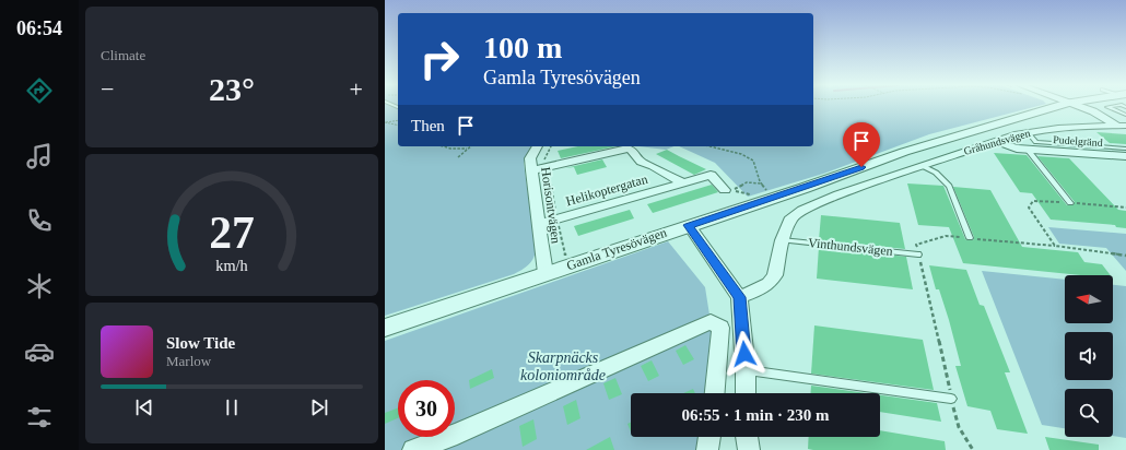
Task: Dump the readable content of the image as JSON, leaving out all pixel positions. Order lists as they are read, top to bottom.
{
  "streets": {
    "street": [
      "Pudelgränd",
      "Gråhundsvägen",
      "Helikoptergatan",
      "Horisontvägen",
      "Gamla Tyresövägen"
    ],
    "lane": ["Vinthundsvägen"]
  },
  "crossings": [
    ["Pudelgränd", "Gråhundsvägen"],
    ["Gråhundsvägen", "Vinthundsvägen"],
    ["Helikoptergatan", "Horisontvägen"],
    ["Horisontvägen", "Gamla Tyresövägen"]
  ],
  "parks": ["Skarpnäcks koloniområde"],
  "north": "left",
  "page": {
    "tabs": "06:54",
    "tile": "Climate",
    "turn": ["100 m", "Gamla Tyresövägen"],
    "heat": ["−", "23°", "+"],
    "then": "Then",
    "song": ["Slow Tide", "Marlow"],
    "limit": "30",
    "trip": "06:55 · 1 min · 230 m",
    "gauge": ["27", "km/h"]
  }
}
